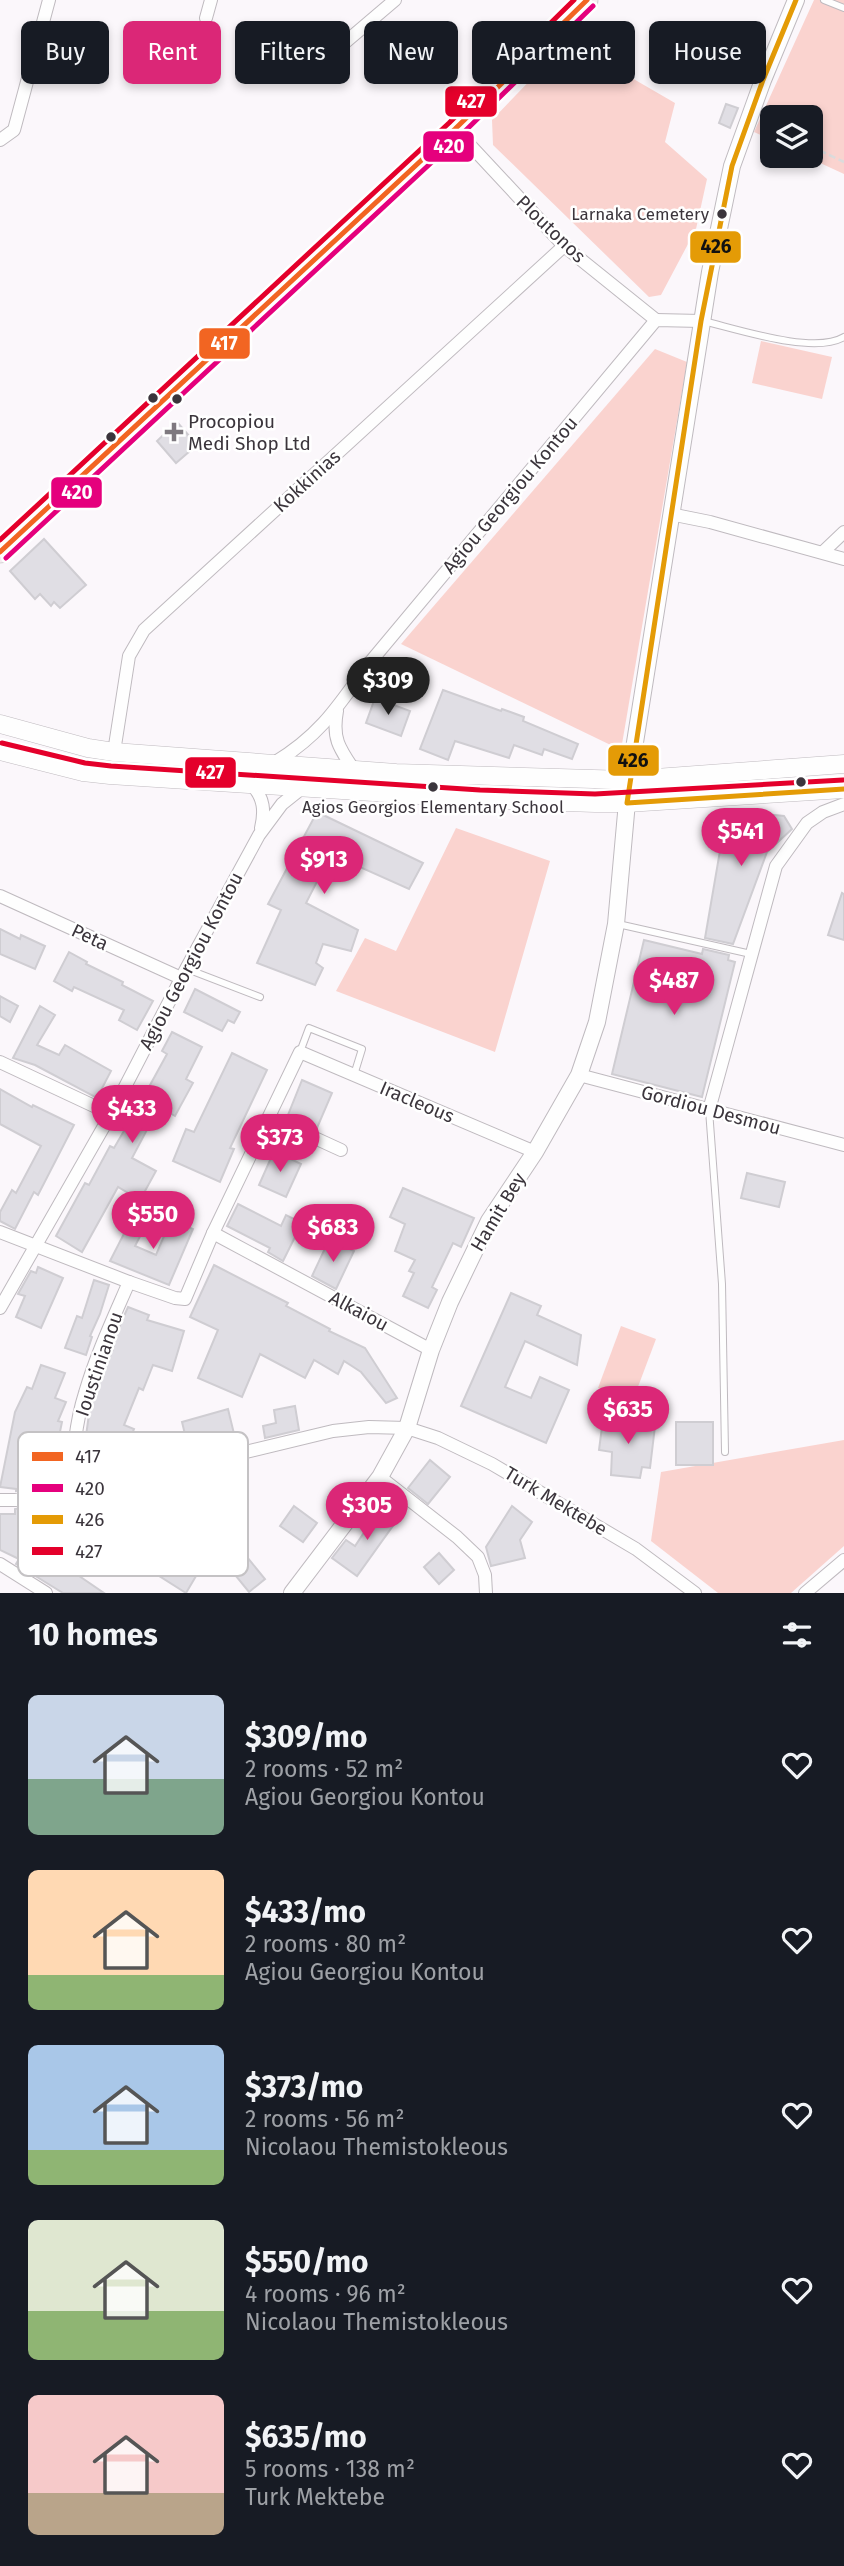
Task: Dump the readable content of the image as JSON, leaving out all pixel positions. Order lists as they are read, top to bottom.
{
  "streets": {
    "street": [
      "Ploutonos",
      "Kokkinias",
      "Agiou Georgiou Kontou",
      "Peta",
      "Iracleous",
      "Gordiou Desmou",
      "Hamit Bey",
      "Alkaiou",
      "Ioustinianou",
      "Turk Mektebe"
    ]
  },
  "crossings": [
    ["Ploutonos", "Kokkinias"],
    ["Ploutonos", "Agiou Georgiou Kontou"],
    ["Agiou Georgiou Kontou", "Peta"],
    ["Iracleous", "Hamit Bey"],
    ["Gordiou Desmou", "Hamit Bey"],
    ["Hamit Bey", "Alkaiou"],
    ["Hamit Bey", "Turk Mektebe"]
  ],
  "places": {
    "other": ["Larnaka Cemetery", "Agios Georgios Elementary School"],
    "health": ["Procopiou Medi Shop Ltd"]
  },
  "lines": [
    "transit line 417",
    "transit line 426",
    "transit line 427",
    "transit line 420"
  ],
  "legend": [
    "417",
    "420",
    "426",
    "427"
  ],
  "page": {
    "chip": [
      "Buy",
      "Rent",
      "Filters",
      "New",
      "Apartment",
      "House"
    ],
    "price": [
      "$309",
      "$541",
      "$913",
      "$487",
      "$433",
      "$373",
      "$550",
      "$683",
      "$635",
      "$305"
    ],
    "heading": "10 homes",
    "list": [
      {
        "name": "$309/mo",
        "note": "2 rooms · 52 m² · Agiou Georgiou Kontou"
      },
      {
        "name": "$433/mo",
        "note": "2 rooms · 80 m² · Agiou Georgiou Kontou"
      },
      {
        "name": "$373/mo",
        "note": "2 rooms · 56 m² · Nicolaou Themistokleous"
      },
      {
        "name": "$550/mo",
        "note": "4 rooms · 96 m² · Nicolaou Themistokleous"
      },
      {
        "name": "$635/mo",
        "note": "5 rooms · 138 m² · Turk Mektebe"
      }
    ]
  }
}
